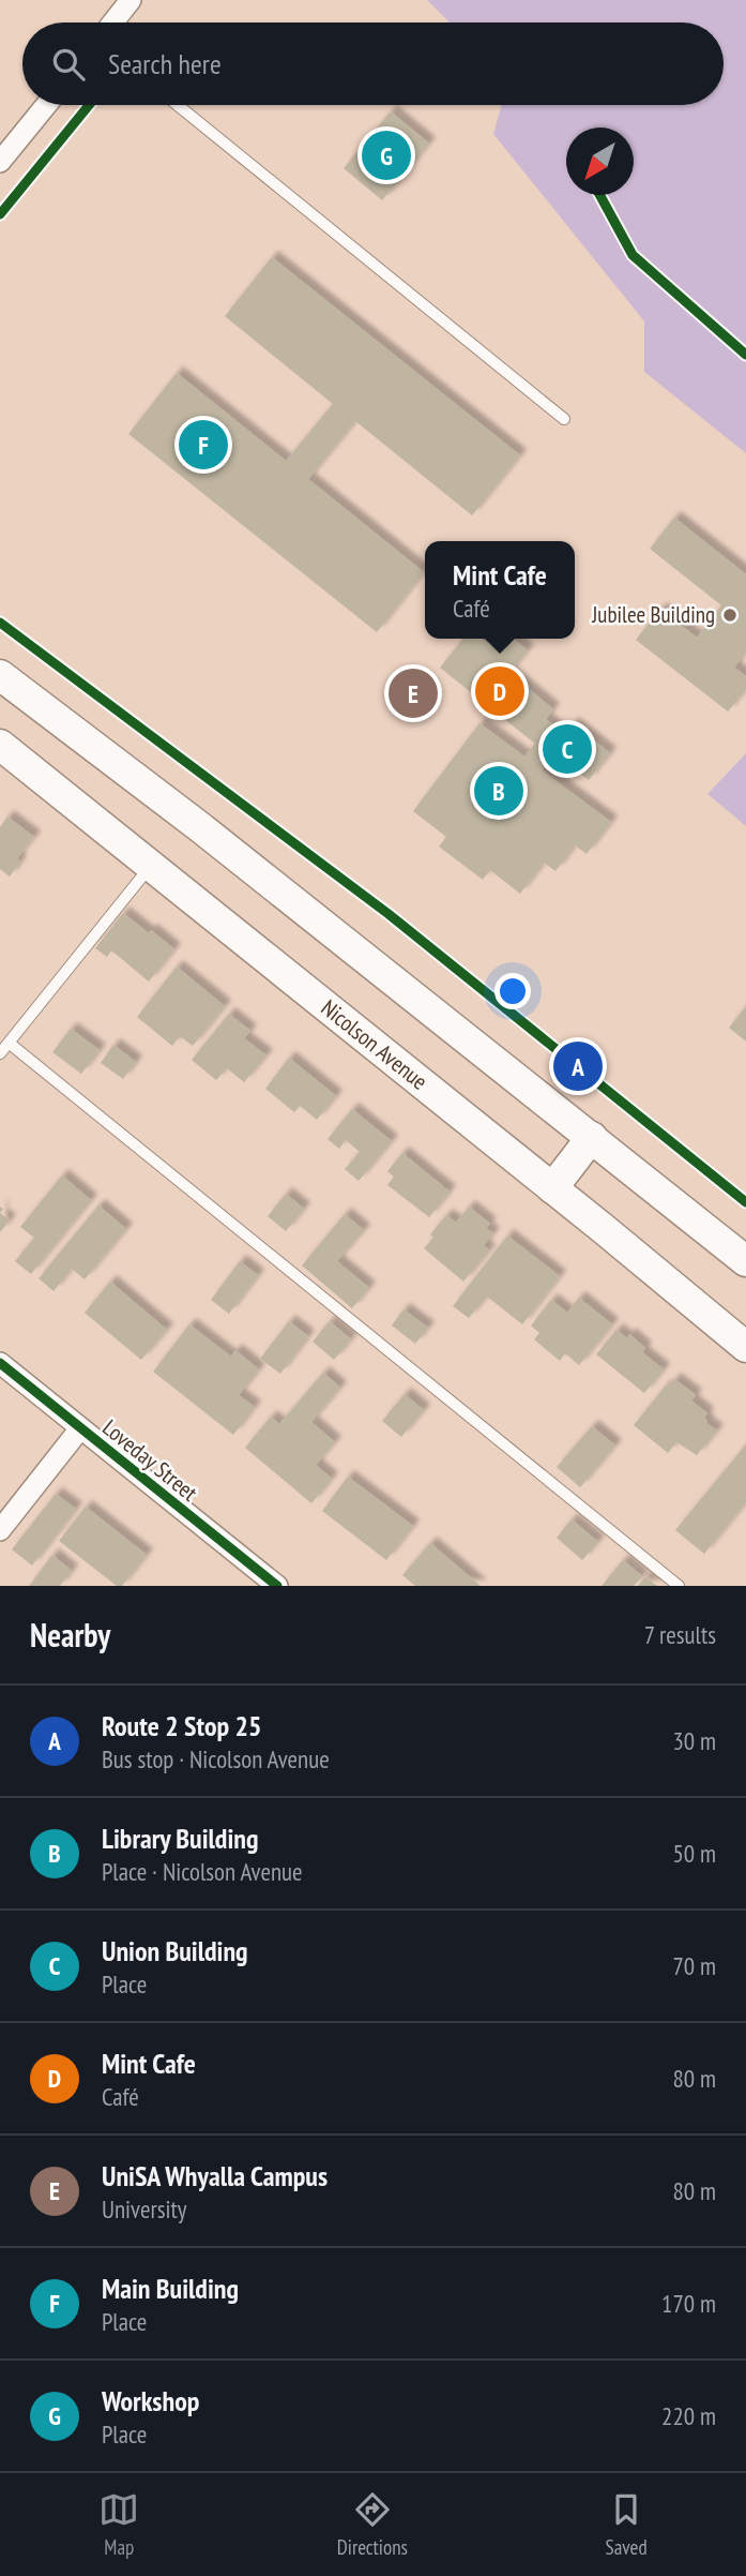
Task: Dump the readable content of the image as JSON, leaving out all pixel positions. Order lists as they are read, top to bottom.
{
  "streets": {
    "main road": ["Nicolson Avenue"],
    "street": ["Loveday Street"]
  },
  "places": ["Jubilee Building"],
  "north": "bottom left",
  "page": {
    "search": "Search here",
    "pins": [
      "G",
      "F",
      "D",
      "E",
      "C",
      "B",
      "A"
    ],
    "popup": ["Mint Cafe", "Café"],
    "heading": ["Nearby", "7 results"],
    "list": [
      {
        "mark": "A",
        "name": "Route 2 Stop 25",
        "note": "Bus stop · Nicolson Avenue",
        "value": "30 m"
      },
      {
        "mark": "B",
        "name": "Library Building",
        "note": "Place · Nicolson Avenue",
        "value": "50 m"
      },
      {
        "mark": "C",
        "name": "Union Building",
        "note": "Place",
        "value": "70 m"
      },
      {
        "mark": "D",
        "name": "Mint Cafe",
        "note": "Café",
        "value": "80 m"
      },
      {
        "mark": "E",
        "name": "UniSA Whyalla Campus",
        "note": "University",
        "value": "80 m"
      },
      {
        "mark": "F",
        "name": "Main Building",
        "note": "Place",
        "value": "170 m"
      },
      {
        "mark": "G",
        "name": "Workshop",
        "note": "Place",
        "value": "220 m"
      }
    ],
    "nav": ["Map", "Directions", "Saved"]
  }
}
